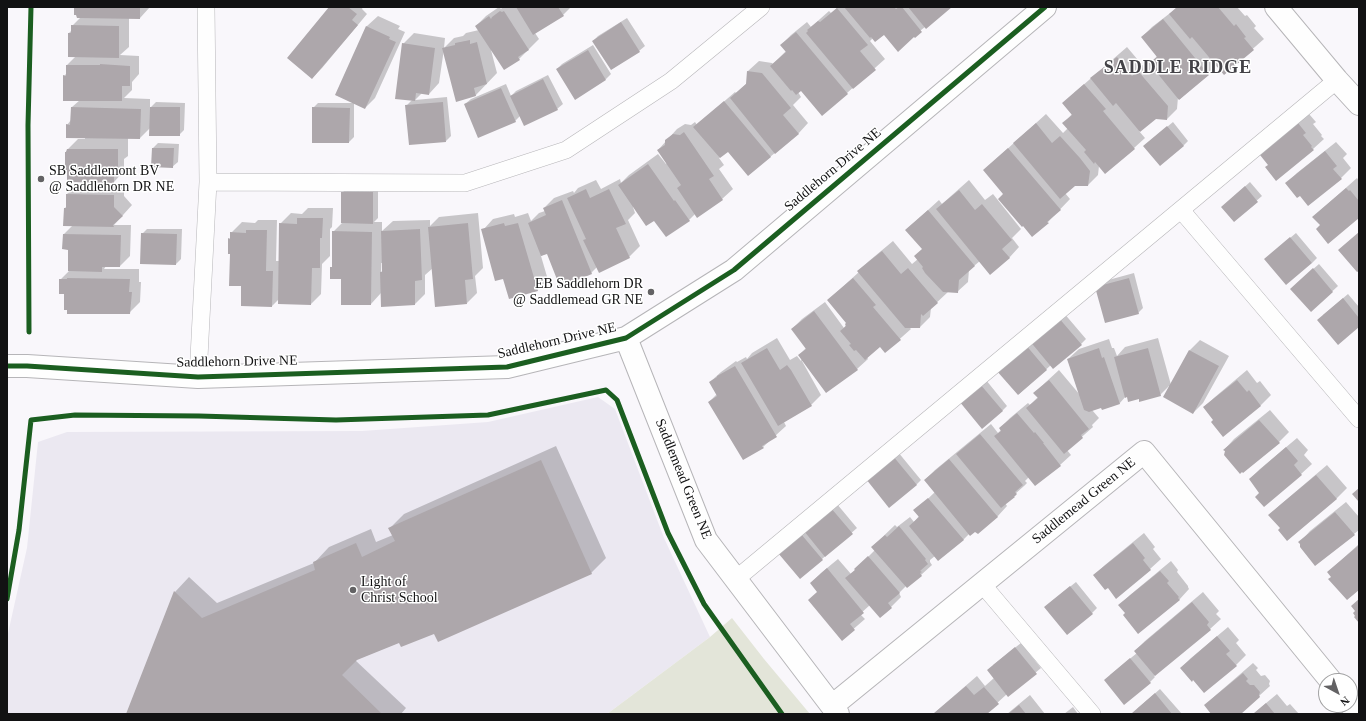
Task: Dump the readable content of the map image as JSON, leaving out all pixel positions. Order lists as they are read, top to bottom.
{
  "streets": {
    "street": ["Saddlehorn Drive NE", "Saddlemead Green NE"]
  },
  "crossings": [
    ["Saddlehorn Drive NE", "Saddlemead Green NE"]
  ],
  "districts": ["SADDLE RIDGE"],
  "places": ["SB Saddlemont BV @ Saddlehorn DR NE", "EB Saddlehorn DR @ Saddlemead GR NE", "Light of Christ School"],
  "north": "bottom right"
}
